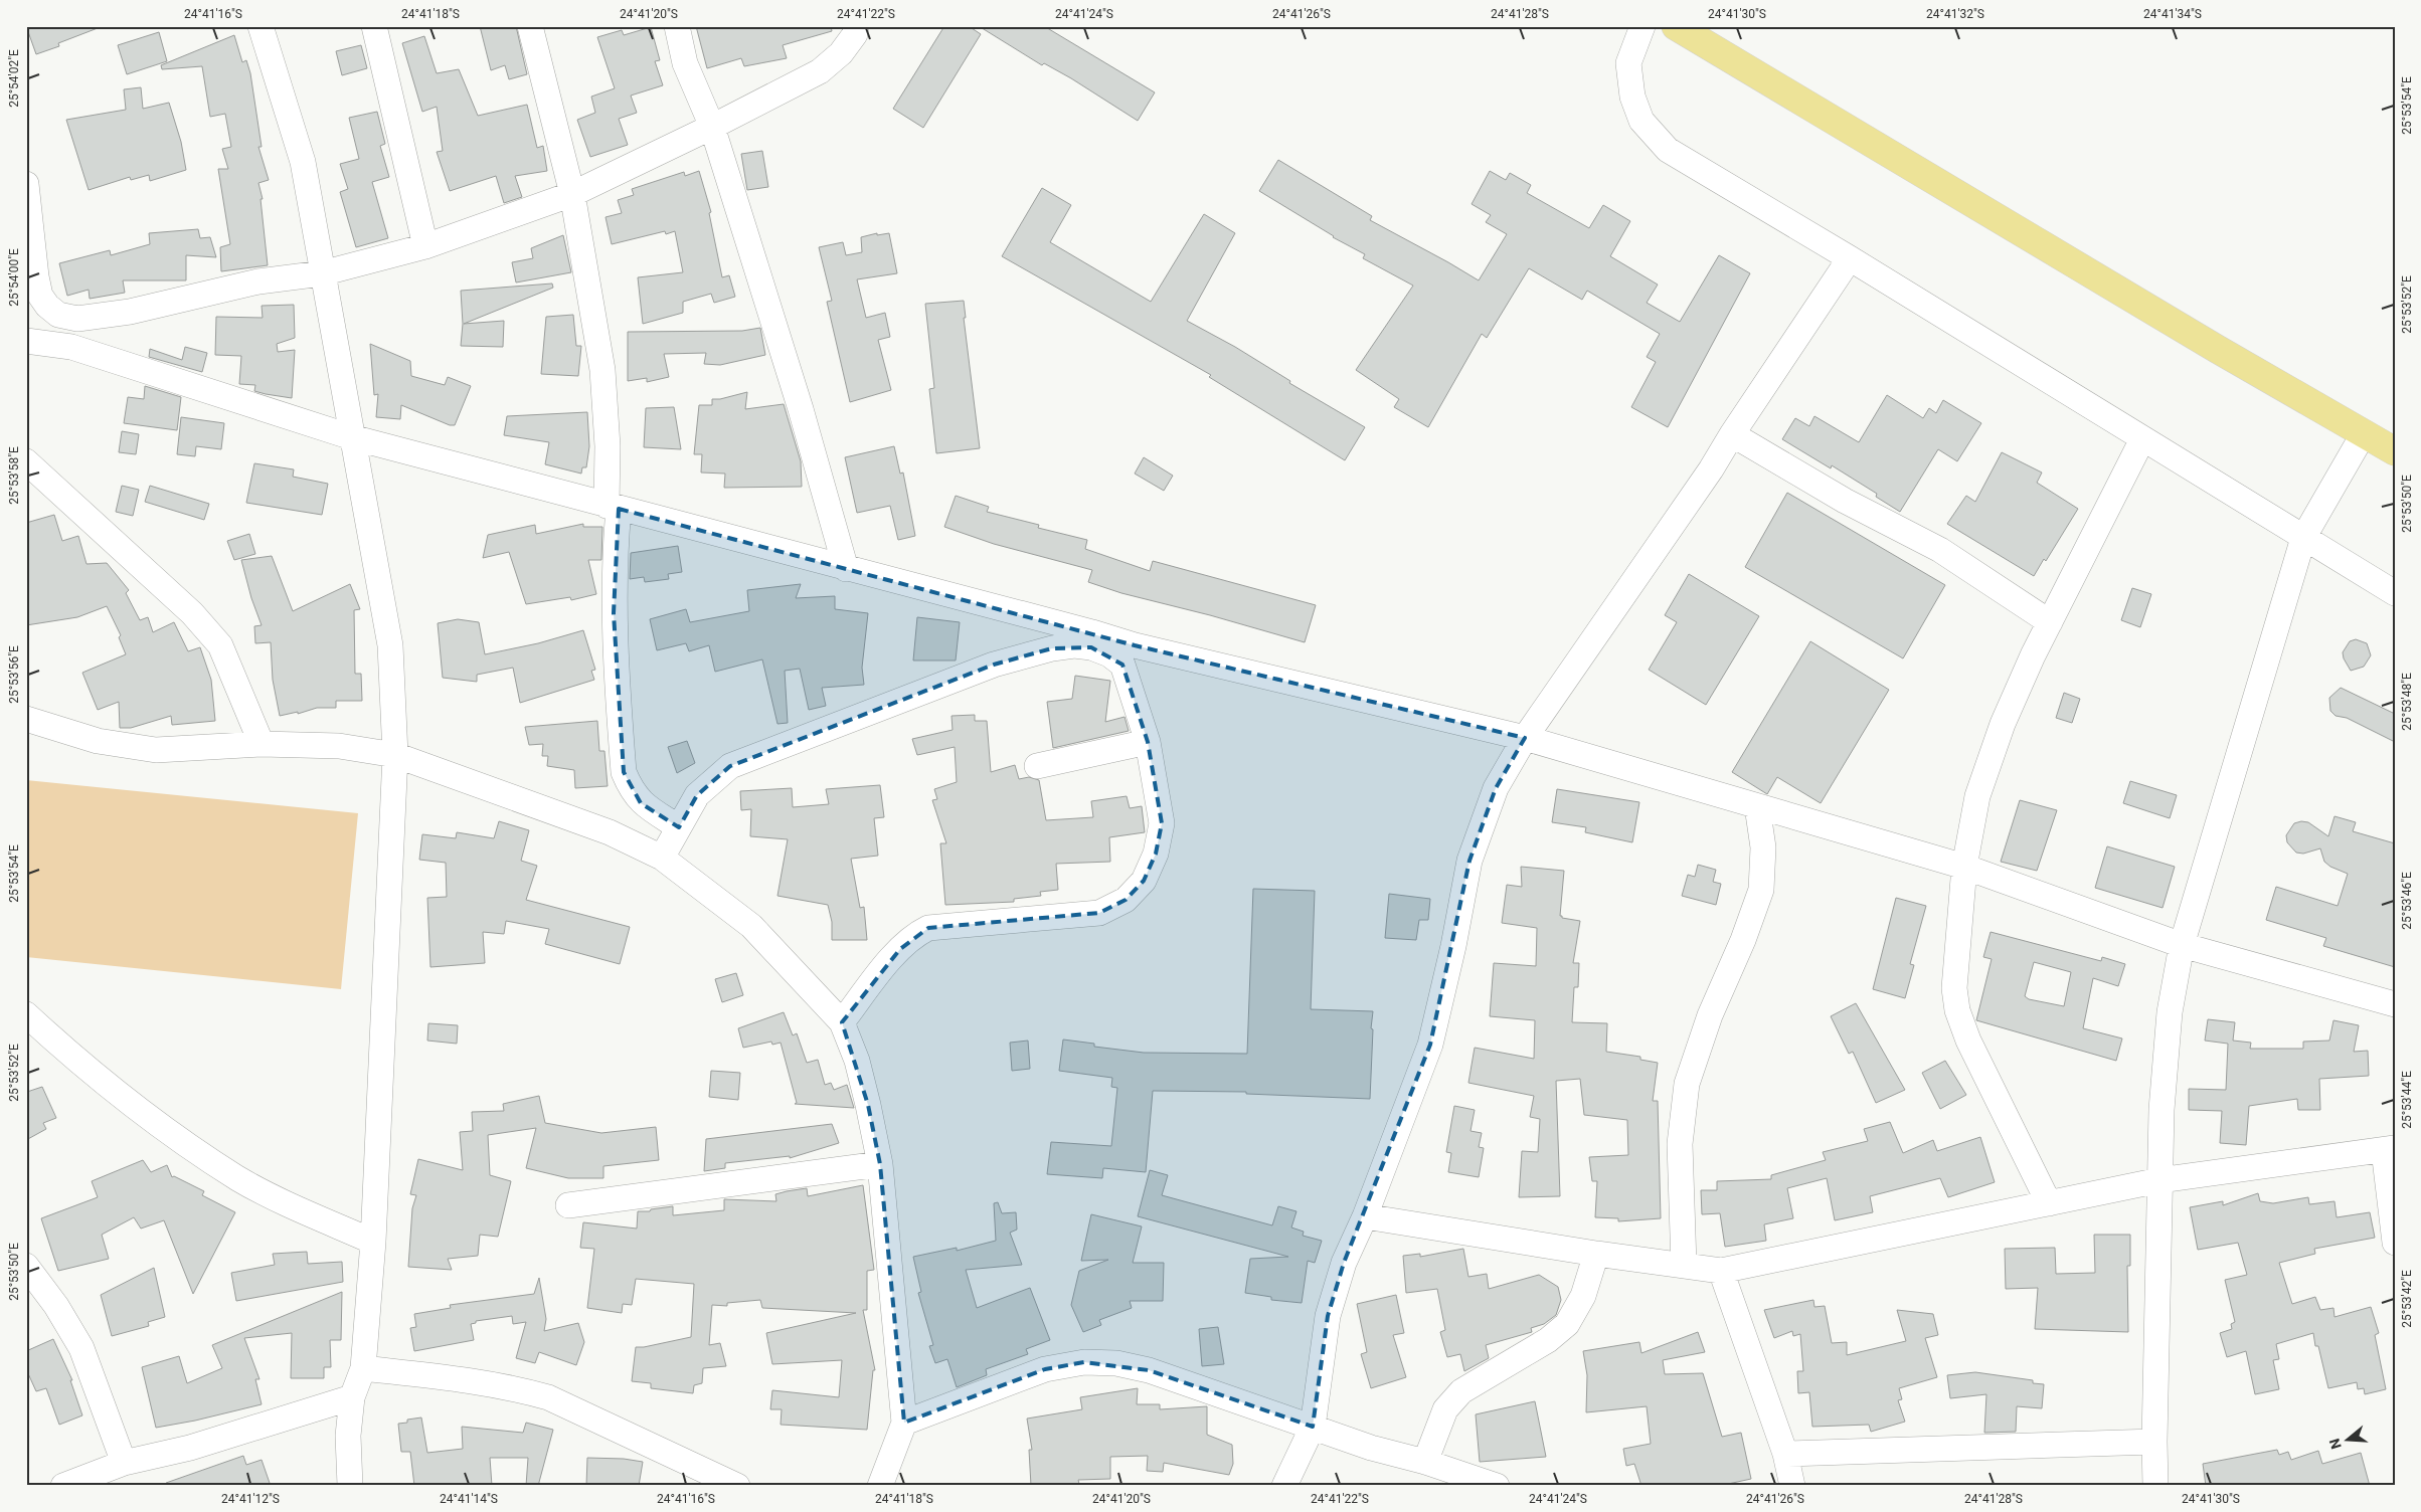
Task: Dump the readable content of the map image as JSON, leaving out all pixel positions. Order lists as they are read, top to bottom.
{
  "north": "left",
  "coordinates": [
    "24°41'16\"S",
    "24°41'18\"S",
    "24°41'20\"S",
    "24°41'22\"S",
    "24°41'24\"S",
    "24°41'26\"S",
    "24°41'28\"S",
    "24°41'30\"S",
    "24°41'32\"S",
    "24°41'34\"S",
    "25°54'02\"E",
    "25°53'54\"E",
    "25°54'00\"E",
    "25°53'52\"E",
    "25°53'58\"E",
    "25°53'50\"E",
    "25°53'56\"E",
    "25°53'48\"E",
    "25°53'46\"E",
    "25°53'44\"E",
    "25°53'42\"E",
    "24°41'12\"S",
    "24°41'14\"S"
  ]
}
